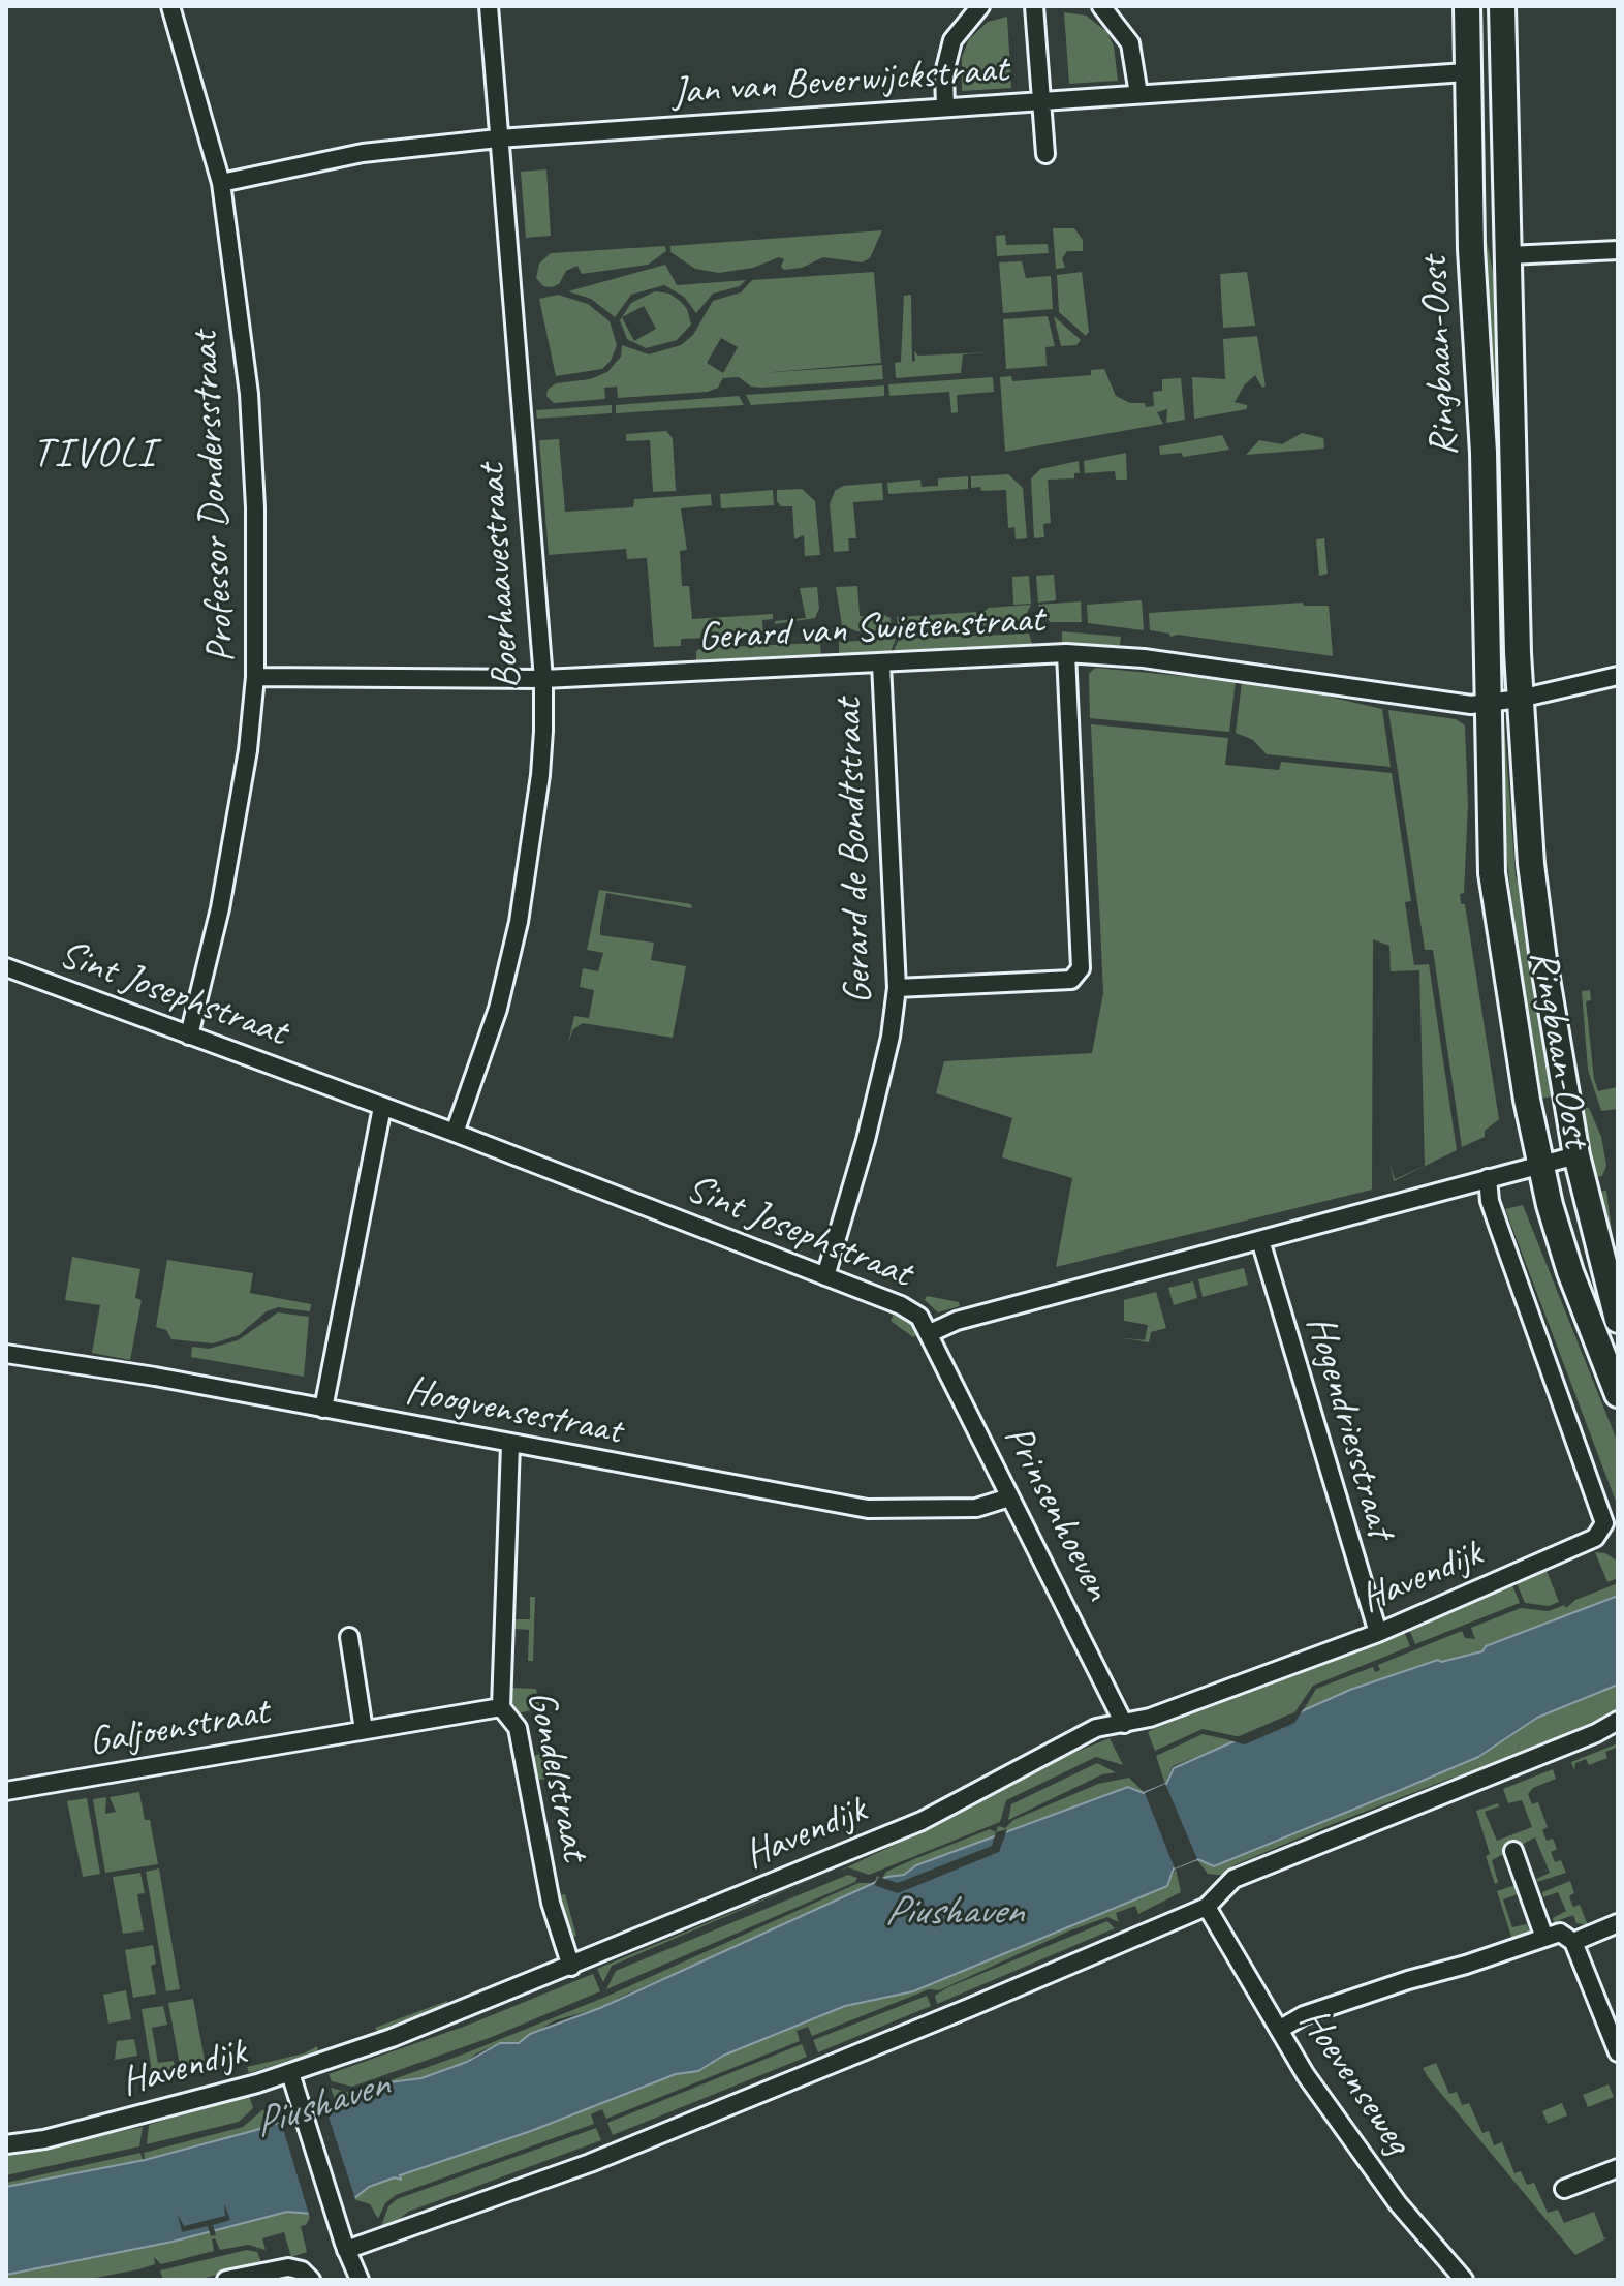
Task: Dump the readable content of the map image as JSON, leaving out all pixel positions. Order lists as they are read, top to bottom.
{
  "streets": {
    "main road": ["Ringbaan-Oost"],
    "street": [
      "Jan van Beverwijckstraat",
      "Professor Dondersstraat",
      "Boerhaavestraat",
      "Gerard van Swietenstraat",
      "Gerard de Bondtstraat",
      "Sint Josephstraat",
      "Hoogvensestraat",
      "Hogendriesstraat",
      "Prinsenhoeven",
      "Havendijk",
      "Galjoenstraat",
      "Gondelstraat",
      "Hoevenseweg"
    ]
  },
  "crossings": [
    ["Jan van Beverwijckstraat", "Ringbaan-Oost"],
    ["Jan van Beverwijckstraat", "Professor Dondersstraat"],
    ["Jan van Beverwijckstraat", "Boerhaavestraat"],
    ["Ringbaan-Oost", "Gerard van Swietenstraat"],
    ["Ringbaan-Oost", "Sint Josephstraat"],
    ["Professor Dondersstraat", "Gerard van Swietenstraat"],
    ["Professor Dondersstraat", "Sint Josephstraat"],
    ["Boerhaavestraat", "Gerard van Swietenstraat"],
    ["Boerhaavestraat", "Sint Josephstraat"],
    ["Gerard van Swietenstraat", "Gerard de Bondtstraat"],
    ["Gerard de Bondtstraat", "Sint Josephstraat"],
    ["Sint Josephstraat", "Hogendriesstraat"],
    ["Sint Josephstraat", "Prinsenhoeven"],
    ["Sint Josephstraat", "Havendijk"],
    ["Hoogvensestraat", "Prinsenhoeven"],
    ["Hoogvensestraat", "Gondelstraat"],
    ["Hogendriesstraat", "Havendijk"],
    ["Prinsenhoeven", "Havendijk"],
    ["Havendijk", "Gondelstraat"],
    ["Galjoenstraat", "Gondelstraat"]
  ],
  "districts": ["TIVOLI"],
  "water": ["Piushaven"]
}
